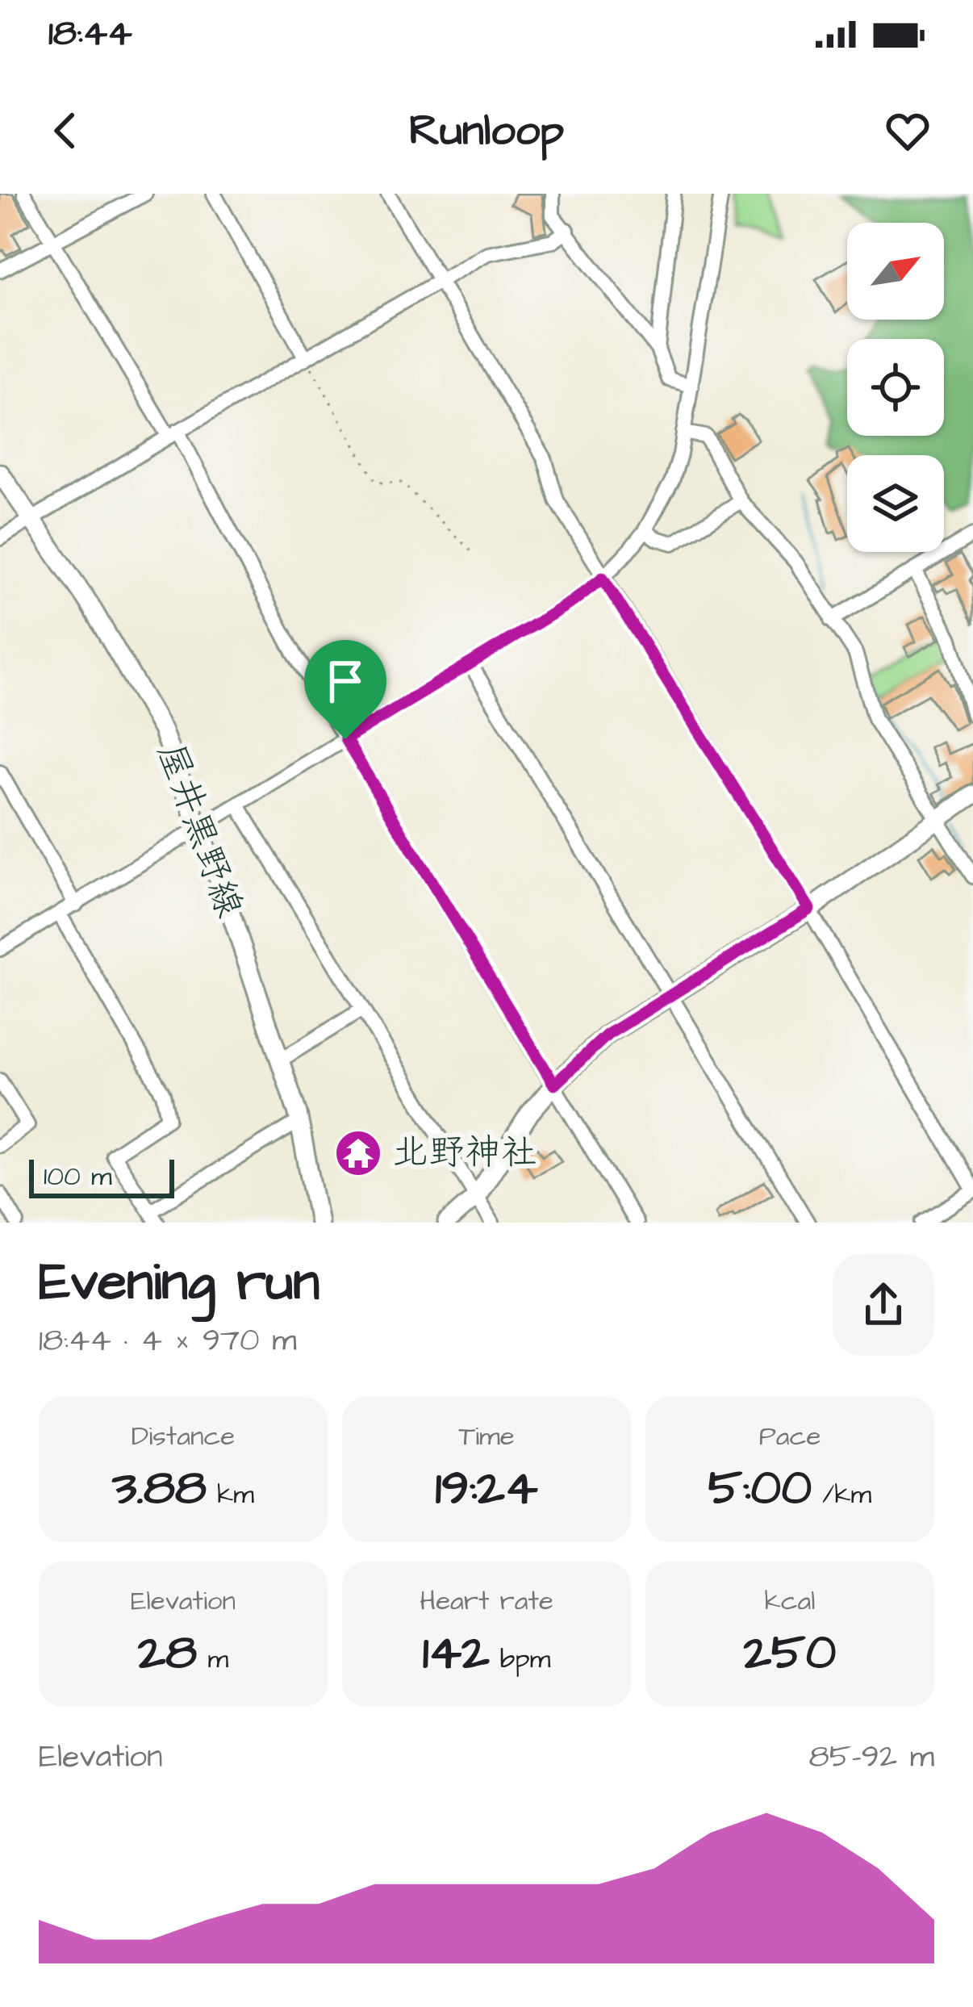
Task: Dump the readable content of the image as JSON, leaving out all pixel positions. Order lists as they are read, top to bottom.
{
  "streets": {
    "main road": ["屋井黒野線"]
  },
  "places": {
    "temple": ["北野神社"]
  },
  "scale_bar": "100 m",
  "north": "top right",
  "page": {
    "status": "18:44",
    "header": "Runloop",
    "scale": "100 m",
    "heading": ["Evening run", "18:44 · 4 × 970 m"],
    "stats": [
      ["Distance", "3.88 km"],
      ["Time", "19:24"],
      ["Pace", "5:00 /km"],
      ["Elevation", "28 m"],
      ["Heart rate", "142 bpm"],
      ["kcal", "250"]
    ],
    "chart": ["Elevation", "85–92 m"]
  }
}
